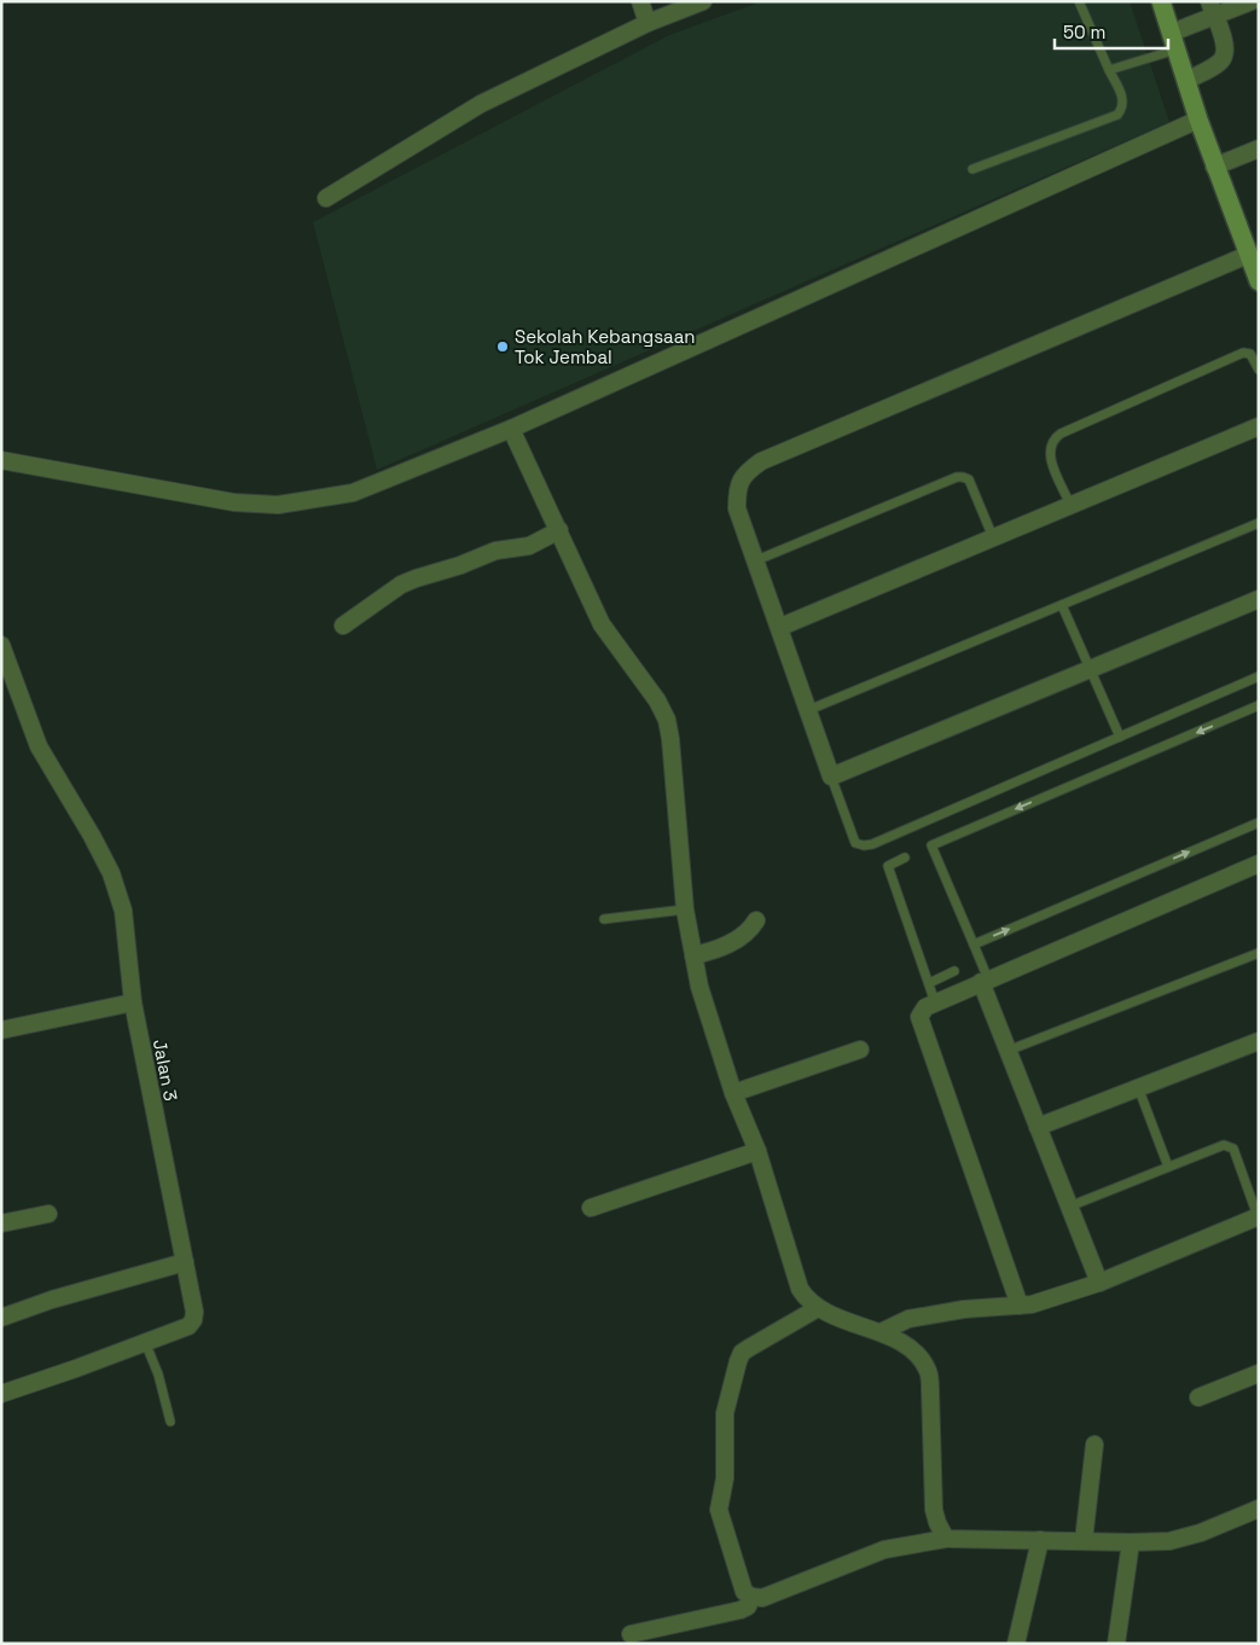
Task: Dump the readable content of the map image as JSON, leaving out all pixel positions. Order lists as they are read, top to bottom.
{
  "streets": {
    "street": ["Jalan 3"]
  },
  "places": ["Sekolah Kebangsaan Tok Jembal"],
  "scale_bar": "50 m"
}
